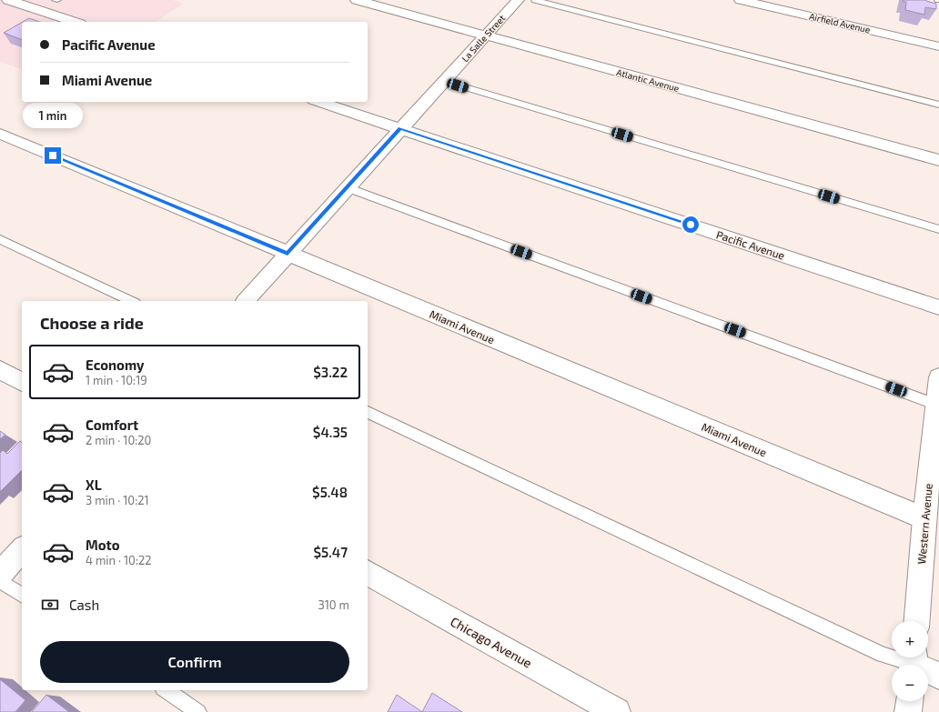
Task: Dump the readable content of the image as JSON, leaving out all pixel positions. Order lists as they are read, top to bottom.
{
  "streets": {
    "street": [
      "Airfield Avenue",
      "La Salle Street",
      "Atlantic Avenue",
      "Pacific Avenue",
      "Miami Avenue",
      "Western Avenue",
      "Chicago Avenue"
    ]
  },
  "crossings": [
    ["La Salle Street", "Atlantic Avenue"],
    ["La Salle Street", "Pacific Avenue"],
    ["La Salle Street", "Miami Avenue"],
    ["Miami Avenue", "Western Avenue"]
  ],
  "page": {
    "banner": ["Pacific Avenue", "Miami Avenue"],
    "bubble": "1 min",
    "heading": "Choose a ride",
    "list": [
      {
        "name": "Economy",
        "note": "1 min · 10:19",
        "value": "$3.22"
      },
      {
        "name": "Comfort",
        "note": "2 min · 10:20",
        "value": "$4.35"
      },
      {
        "name": "XL",
        "note": "3 min · 10:21",
        "value": "$5.48"
      },
      {
        "name": "Moto",
        "note": "4 min · 10:22",
        "value": "$5.47"
      }
    ],
    "pay": ["Cash", "310 m"],
    "map_buttons": ["+", "−"],
    "buttons": "Confirm"
  }
}
